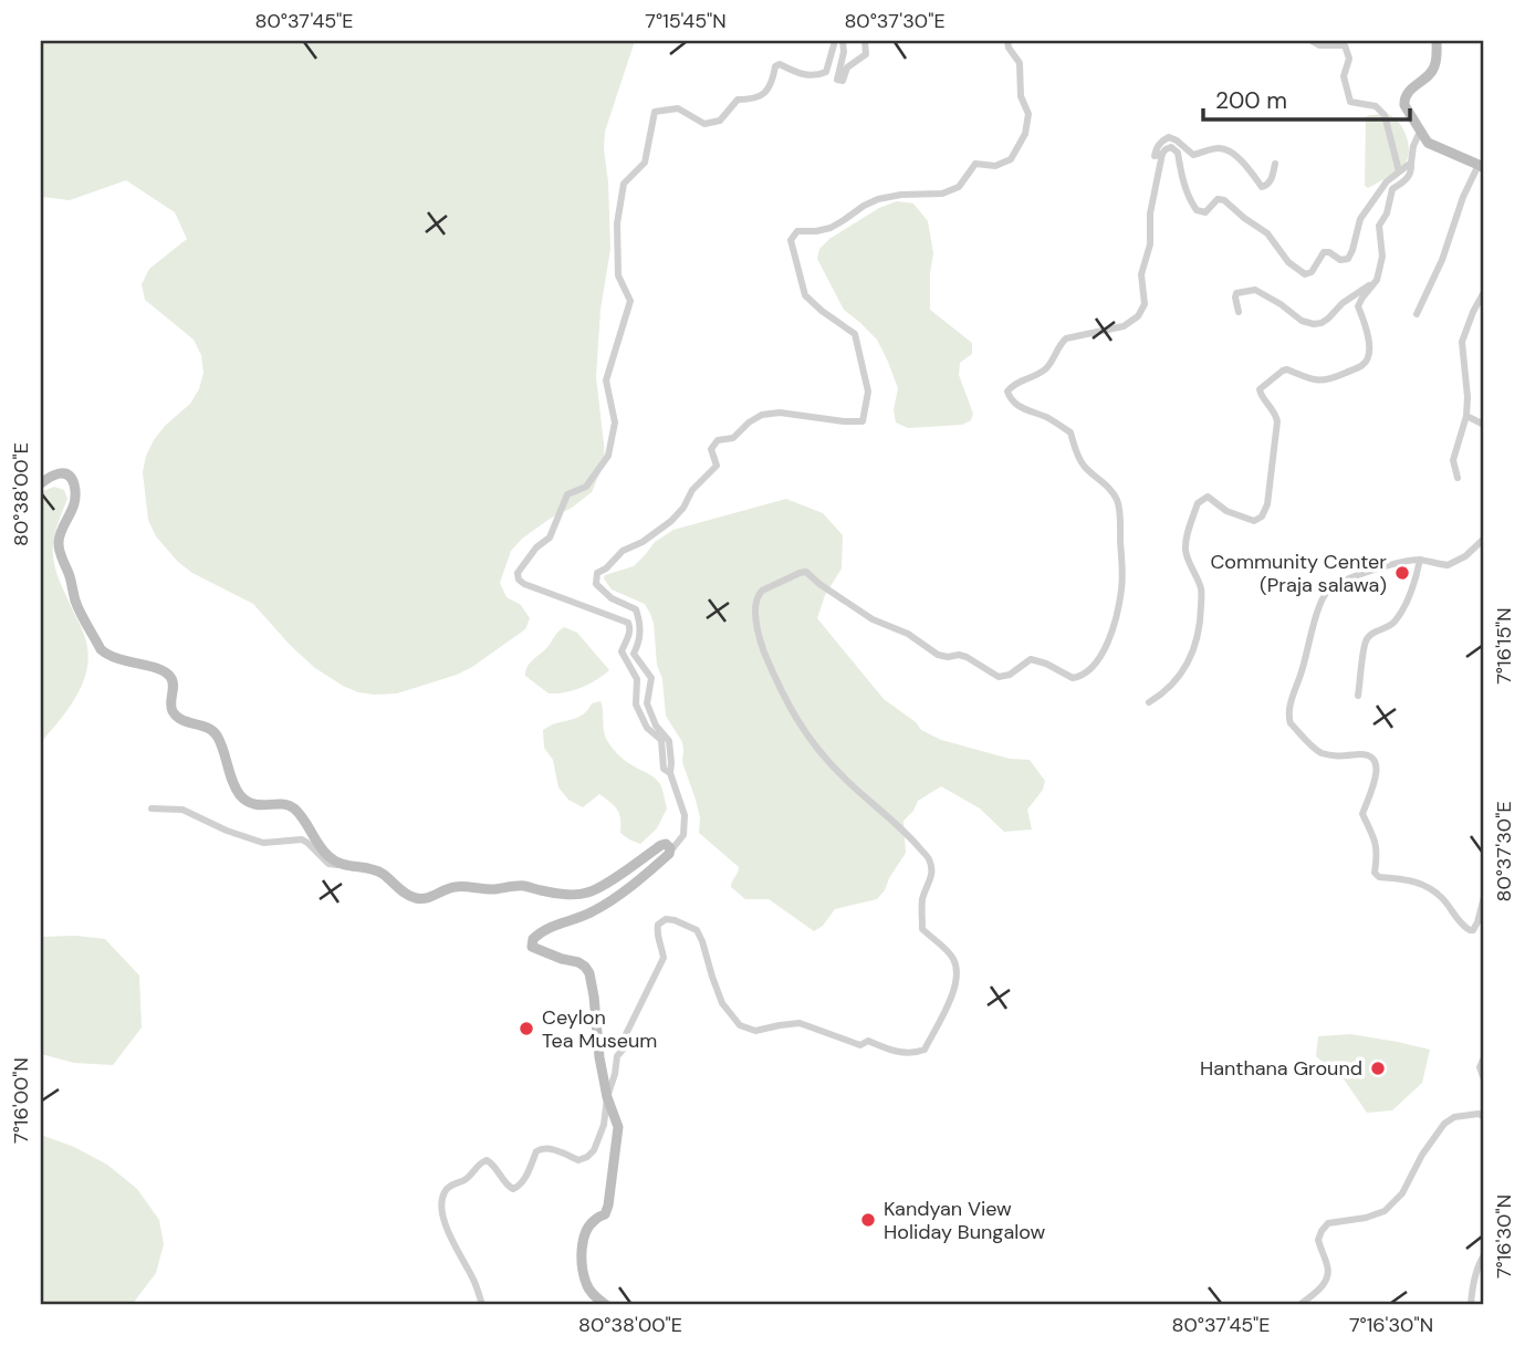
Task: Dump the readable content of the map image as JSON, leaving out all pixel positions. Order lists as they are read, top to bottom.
{
  "places": [
    "Community Center (Praja salawa)",
    "Ceylon Tea Museum",
    "Hanthana Ground",
    "Kandyan View Holiday Bungalow"
  ],
  "scale_bar": "200 m",
  "coordinates": [
    "80°37'45\"E",
    "7°15'45\"N",
    "80°37'30\"E",
    "80°38'00\"E",
    "7°16'15\"N",
    "7°16'00\"N",
    "7°16'30\"N"
  ]
}
